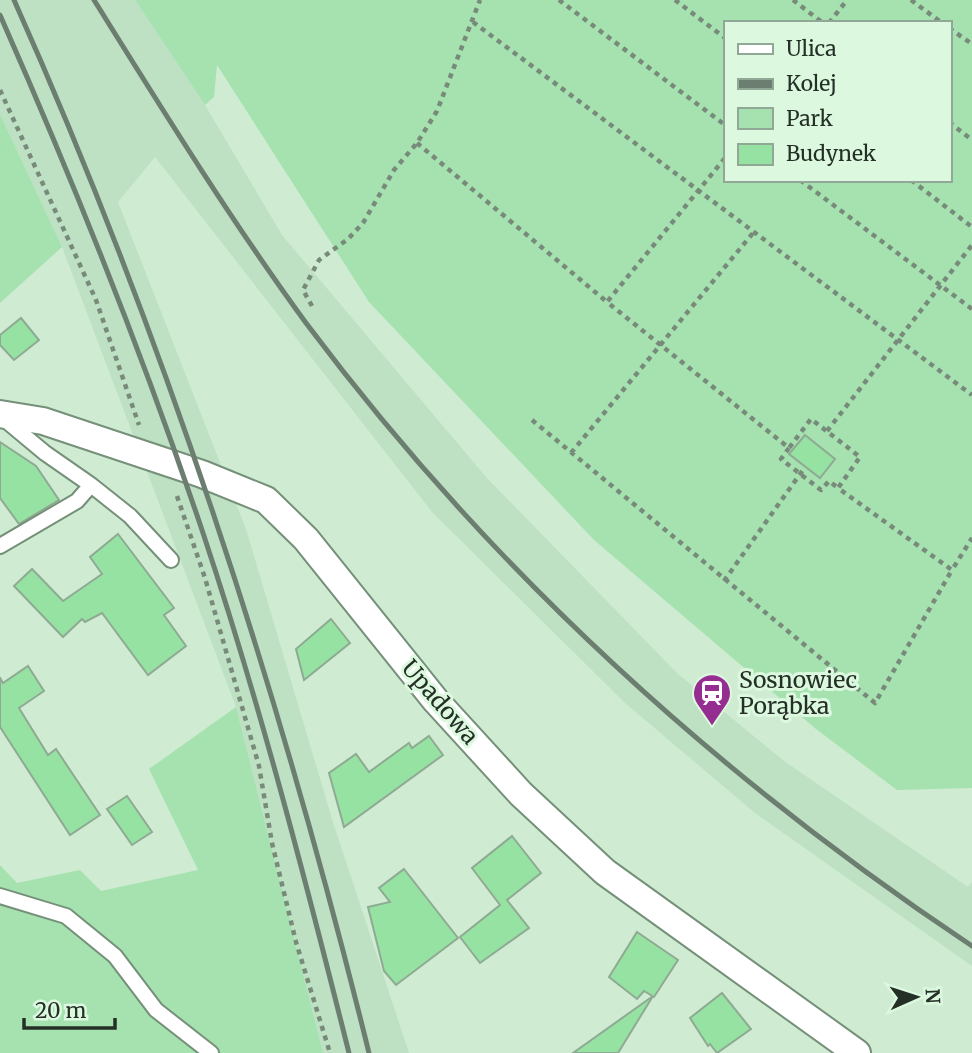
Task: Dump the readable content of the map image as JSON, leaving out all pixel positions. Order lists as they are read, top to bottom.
{
  "streets": {
    "street": ["Upadowa"]
  },
  "places": {
    "station": ["Sosnowiec Porąbka"]
  },
  "legend": [
    "Ulica",
    "Kolej",
    "Park",
    "Budynek"
  ],
  "scale_bar": "20 m",
  "north": "right"
}
